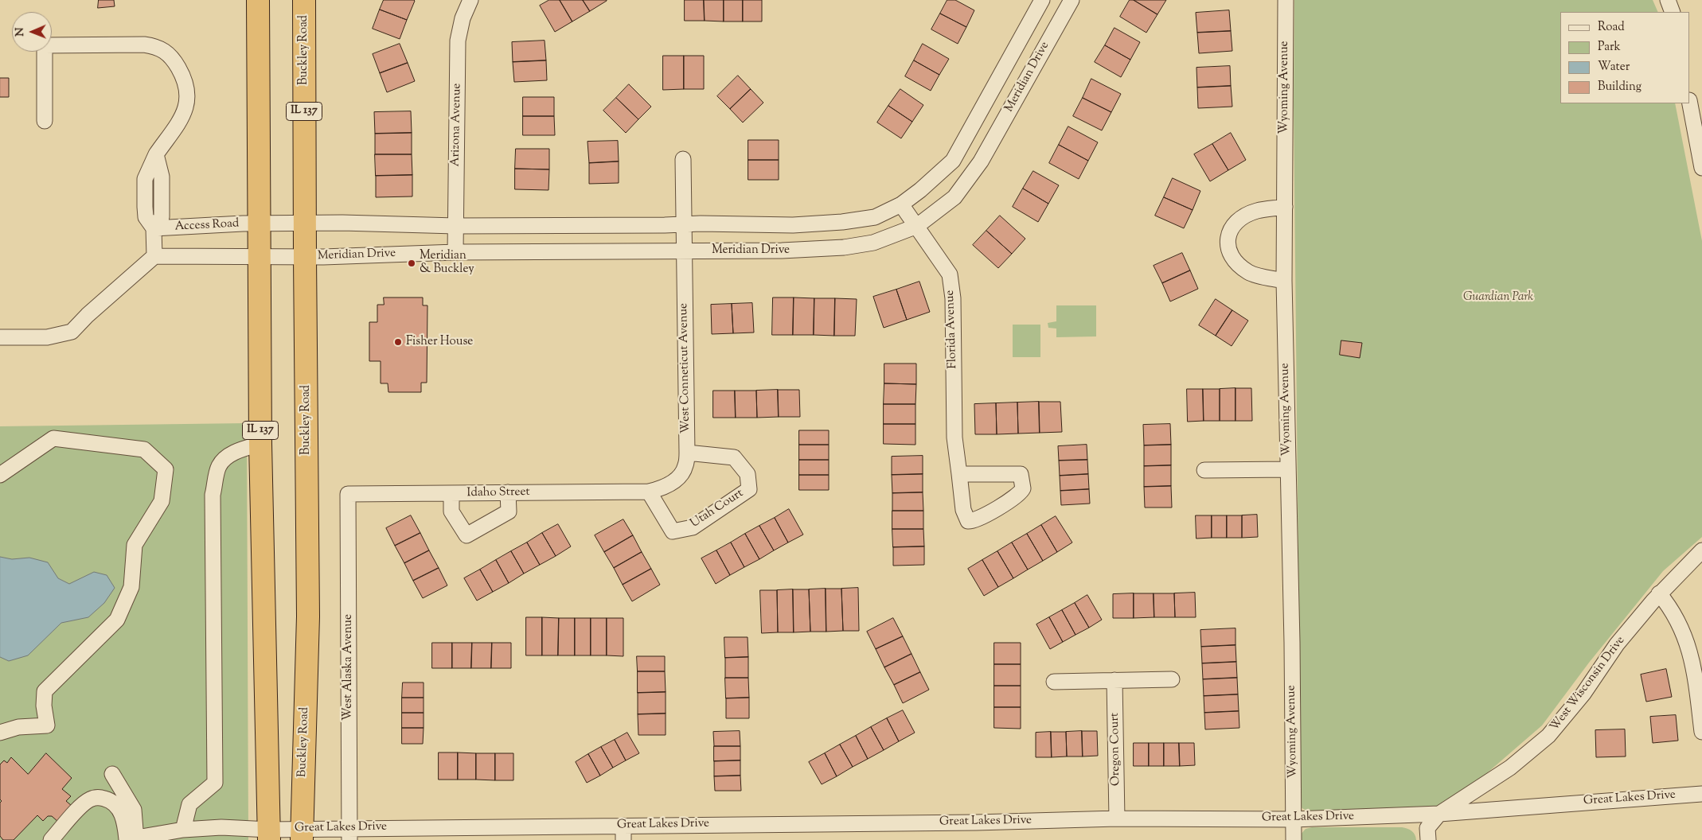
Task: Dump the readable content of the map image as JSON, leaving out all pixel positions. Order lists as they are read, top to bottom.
{
  "streets": {
    "highway": ["Buckley Road", "IL 137"],
    "street": [
      "Meridian Drive",
      "Wyoming Avenue",
      "Arizona Avenue",
      "Access Road",
      "Florida Avenue",
      "West Conneticut Avenue",
      "Idaho Street",
      "Utah Court",
      "West Alaska Avenue",
      "West Wisconsin Drive",
      "Oregon Court",
      "Great Lakes Drive"
    ]
  },
  "crossings": [
    ["Buckley Road", "Meridian Drive"],
    ["Buckley Road", "Access Road"],
    ["Buckley Road", "Great Lakes Drive"],
    ["Meridian Drive", "IL 137"],
    ["Meridian Drive", "Arizona Avenue"],
    ["Meridian Drive", "Access Road"],
    ["Meridian Drive", "Florida Avenue"],
    ["Meridian Drive", "West Conneticut Avenue"],
    ["Wyoming Avenue", "Great Lakes Drive"],
    ["IL 137", "Access Road"],
    ["IL 137", "Great Lakes Drive"],
    ["West Conneticut Avenue", "Idaho Street"],
    ["West Conneticut Avenue", "Utah Court"],
    ["Idaho Street", "Utah Court"],
    ["Idaho Street", "West Alaska Avenue"],
    ["West Alaska Avenue", "Great Lakes Drive"],
    ["West Wisconsin Drive", "Great Lakes Drive"],
    ["Oregon Court", "Great Lakes Drive"]
  ],
  "parks": ["Guardian Park"],
  "places": ["Meridian & Buckley", "Fisher House"],
  "legend": [
    "Road",
    "Park",
    "Water",
    "Building"
  ],
  "north": "left"
}
